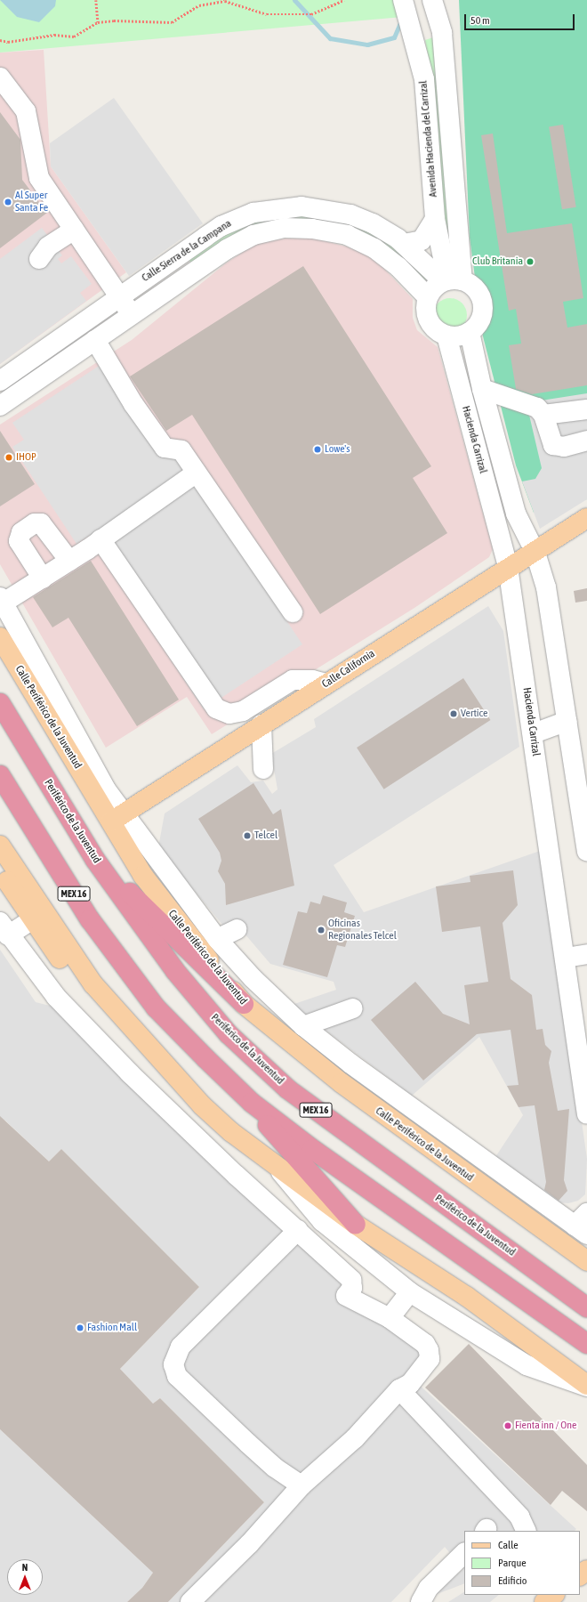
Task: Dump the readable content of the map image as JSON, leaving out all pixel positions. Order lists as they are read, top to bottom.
{
  "streets": {
    "highway": ["Periférico de la Juventud", "MEX 16"],
    "main road": ["Calle California", "Calle Periférico de la Juventud"],
    "street": ["Avenida Hacienda del Carrizal", "Calle Sierra de la Campana", "Hacienda Carrizal"]
  },
  "crossings": [
    ["Avenida Hacienda del Carrizal", "Calle Sierra de la Campana"],
    ["Avenida Hacienda del Carrizal", "Hacienda Carrizal"],
    ["Calle Sierra de la Campana", "Hacienda Carrizal"],
    ["Hacienda Carrizal", "Calle California"],
    ["Calle California", "Calle Periférico de la Juventud"]
  ],
  "places": [
    "Al Super Santa Fe",
    "Club Britania",
    "Lowe's",
    "IHOP",
    "Vertice",
    "Telcel",
    "Oficinas Regionales Telcel",
    "Fashion Mall",
    "Fienta inn / One"
  ],
  "legend": ["Calle", "Parque", "Edificio"],
  "scale_bar": "50 m",
  "north": "top"
}
